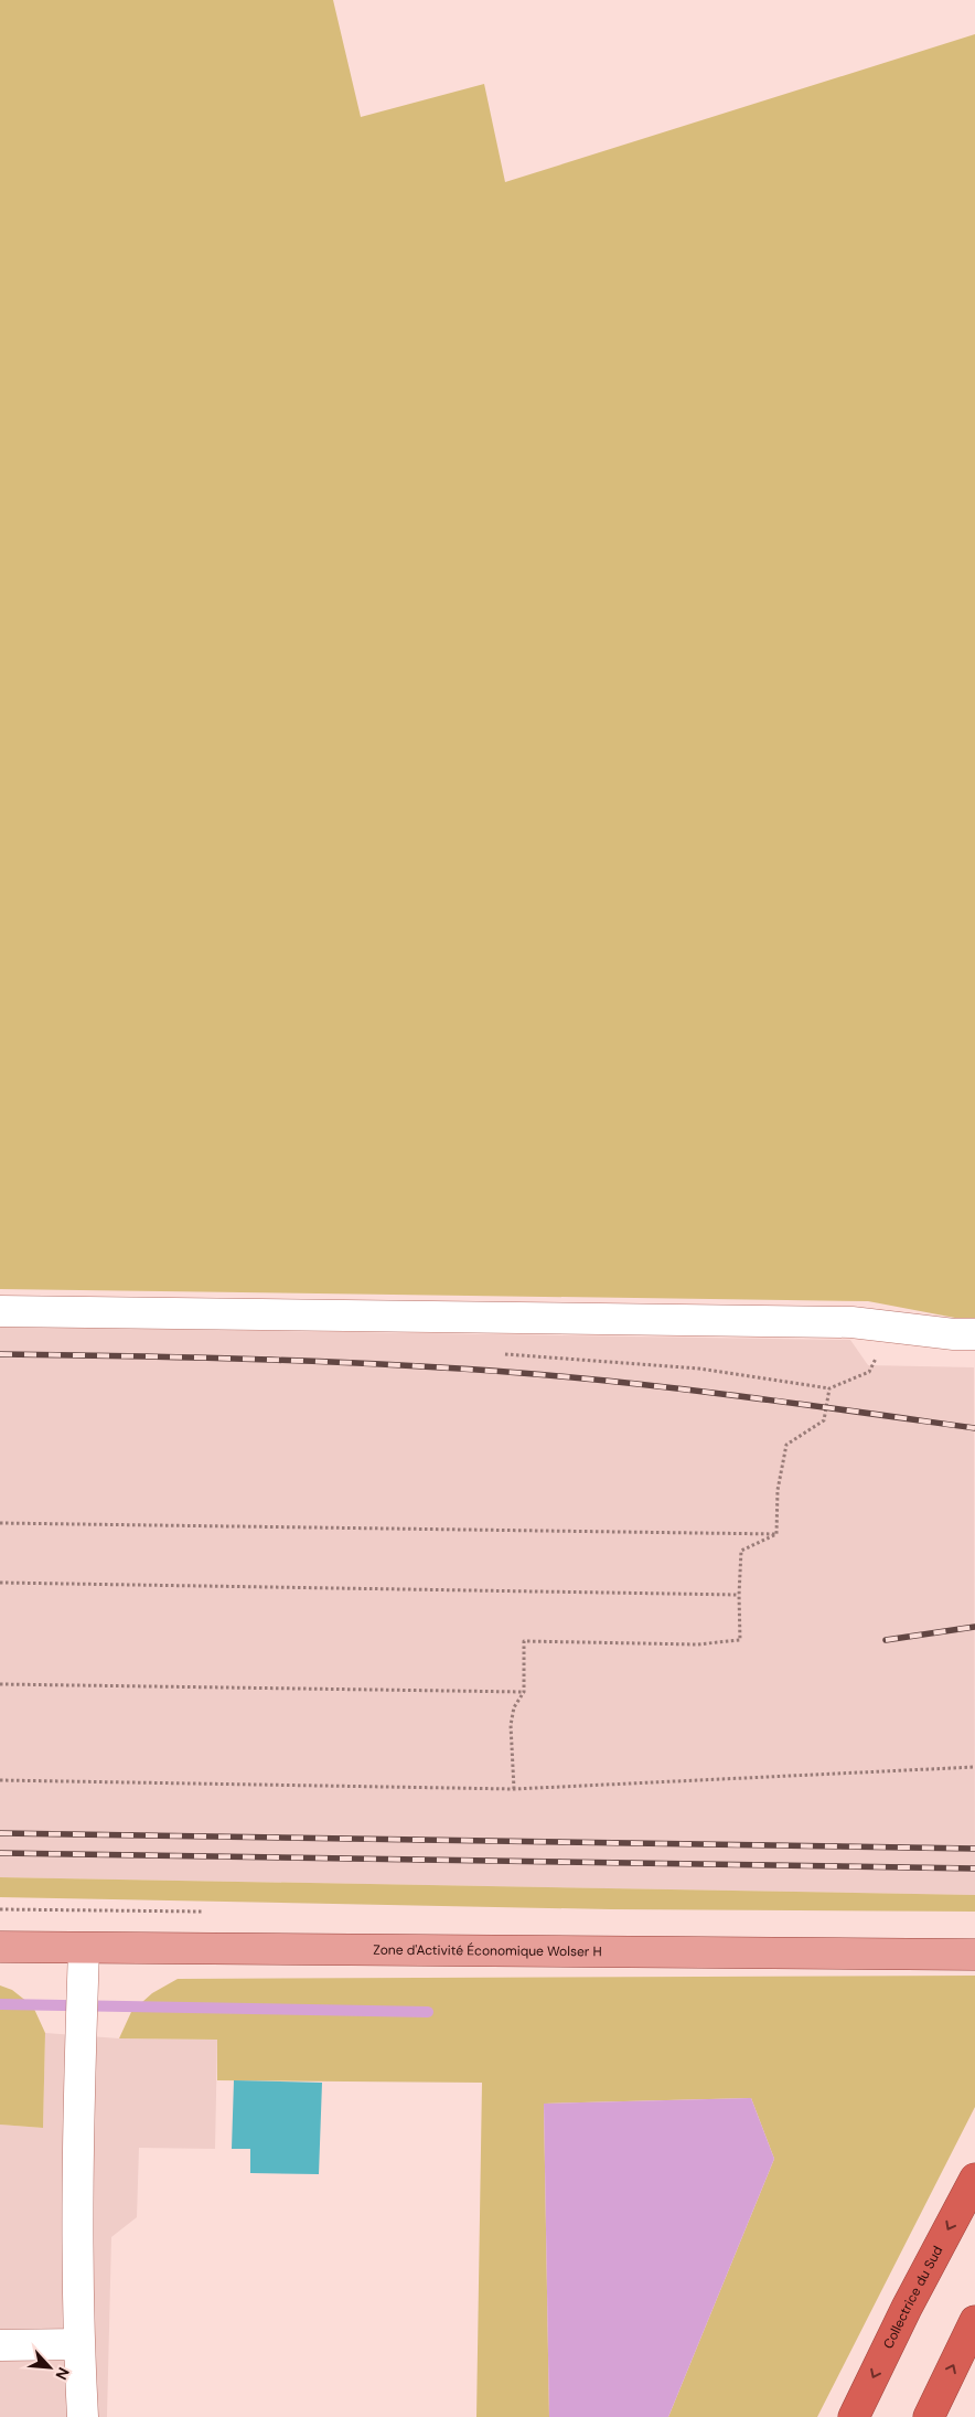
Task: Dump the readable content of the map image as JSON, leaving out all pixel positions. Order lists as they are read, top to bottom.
{
  "streets": {
    "highway": ["Collectrice du Sud"],
    "main road": ["Zone d'Activité Économique Wolser H"]
  },
  "north": "bottom right"
}
